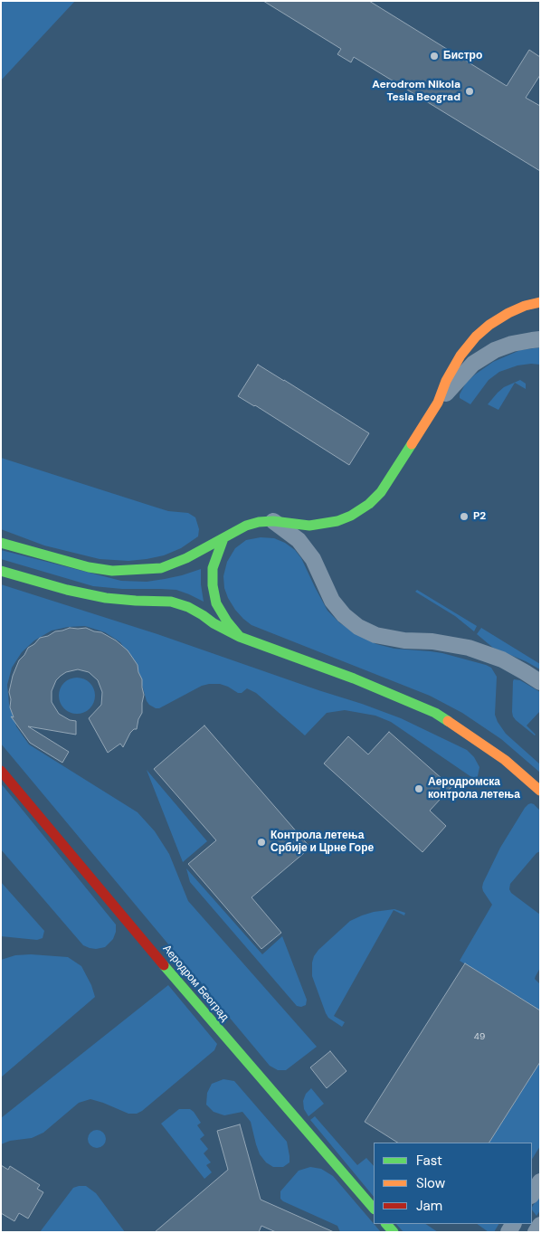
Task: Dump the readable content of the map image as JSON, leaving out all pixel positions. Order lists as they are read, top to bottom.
{
  "streets": {
    "street": ["Аеродром Београд"]
  },
  "places": [
    "Бистро",
    "Aerodrom Nikola Tesla Beograd",
    "P2",
    "Аеродромска контрола летења",
    "Контрола летења Србије и Црне Горе"
  ],
  "house_numbers": ["49"],
  "legend": ["Fast", "Slow", "Jam"]
}
